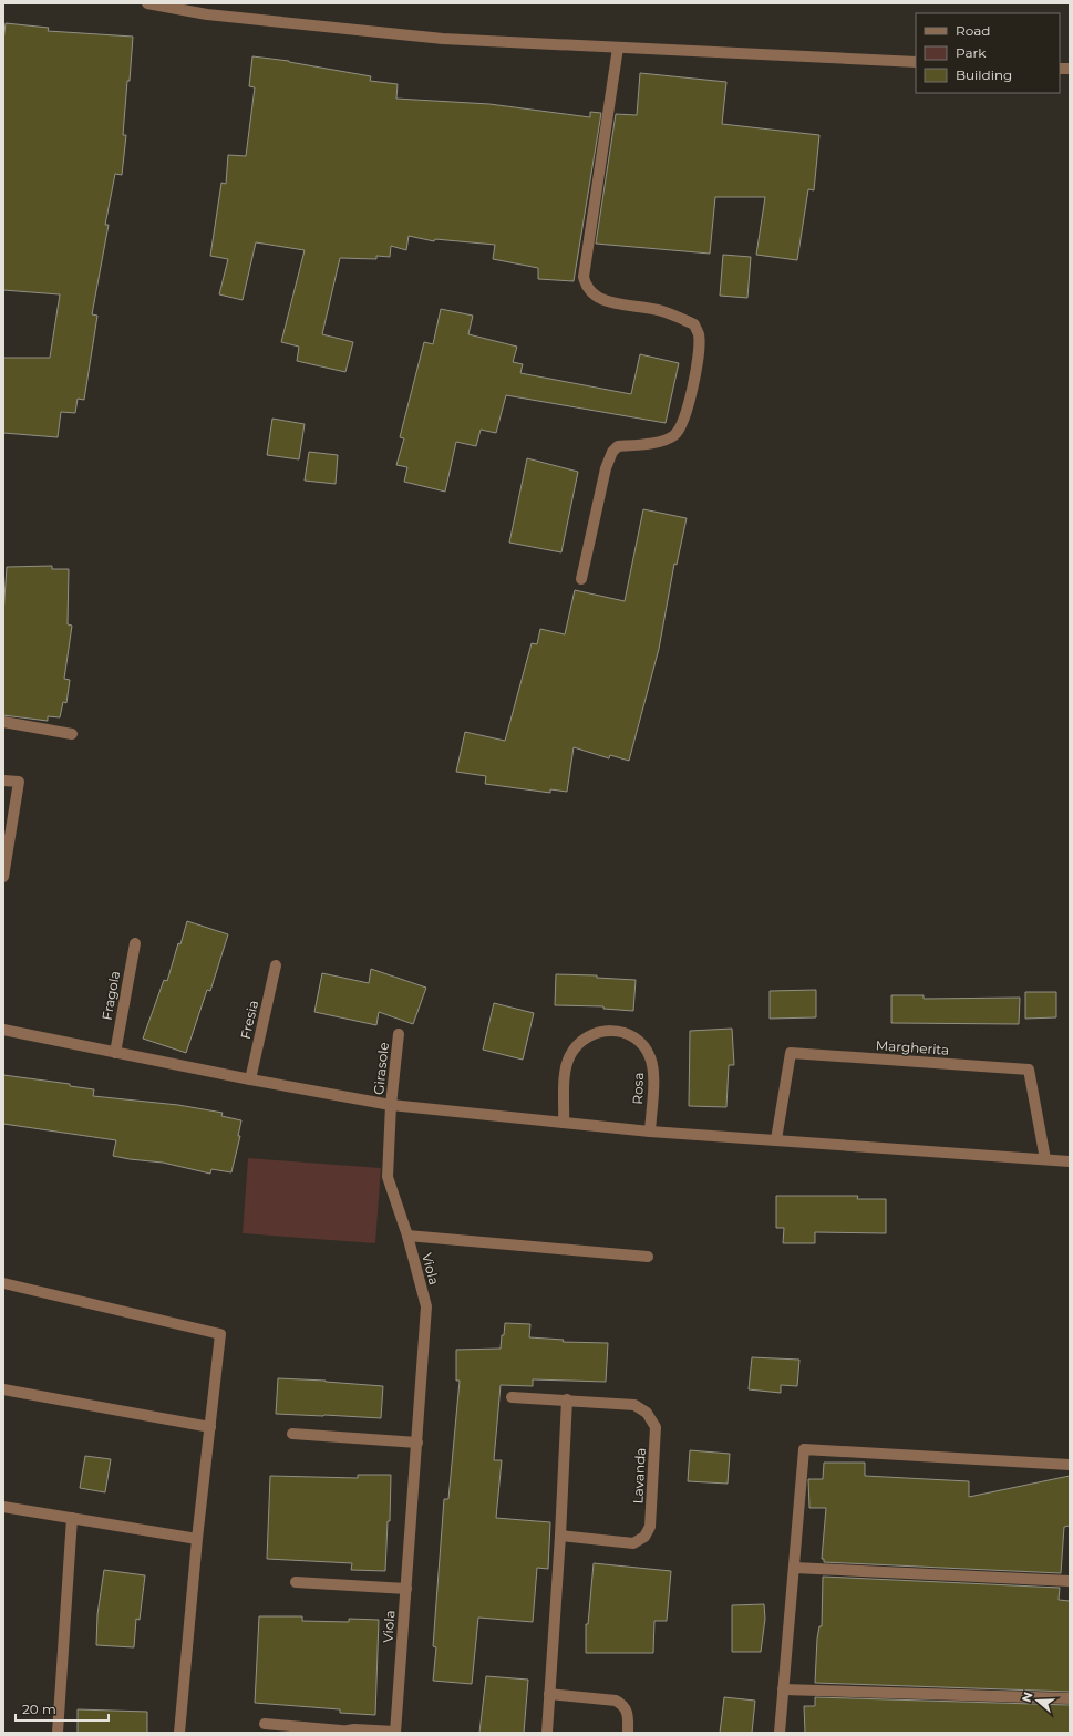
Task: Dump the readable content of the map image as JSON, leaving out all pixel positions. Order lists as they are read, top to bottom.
{
  "streets": {
    "street": [
      "Fragola",
      "Fresia",
      "Margherita",
      "Girasole",
      "Rosa",
      "Viola",
      "Lavanda"
    ]
  },
  "crossings": [
    ["Girasole", "Viola"]
  ],
  "legend": ["Road", "Park", "Building"],
  "scale_bar": "20 m",
  "north": "left"
}
